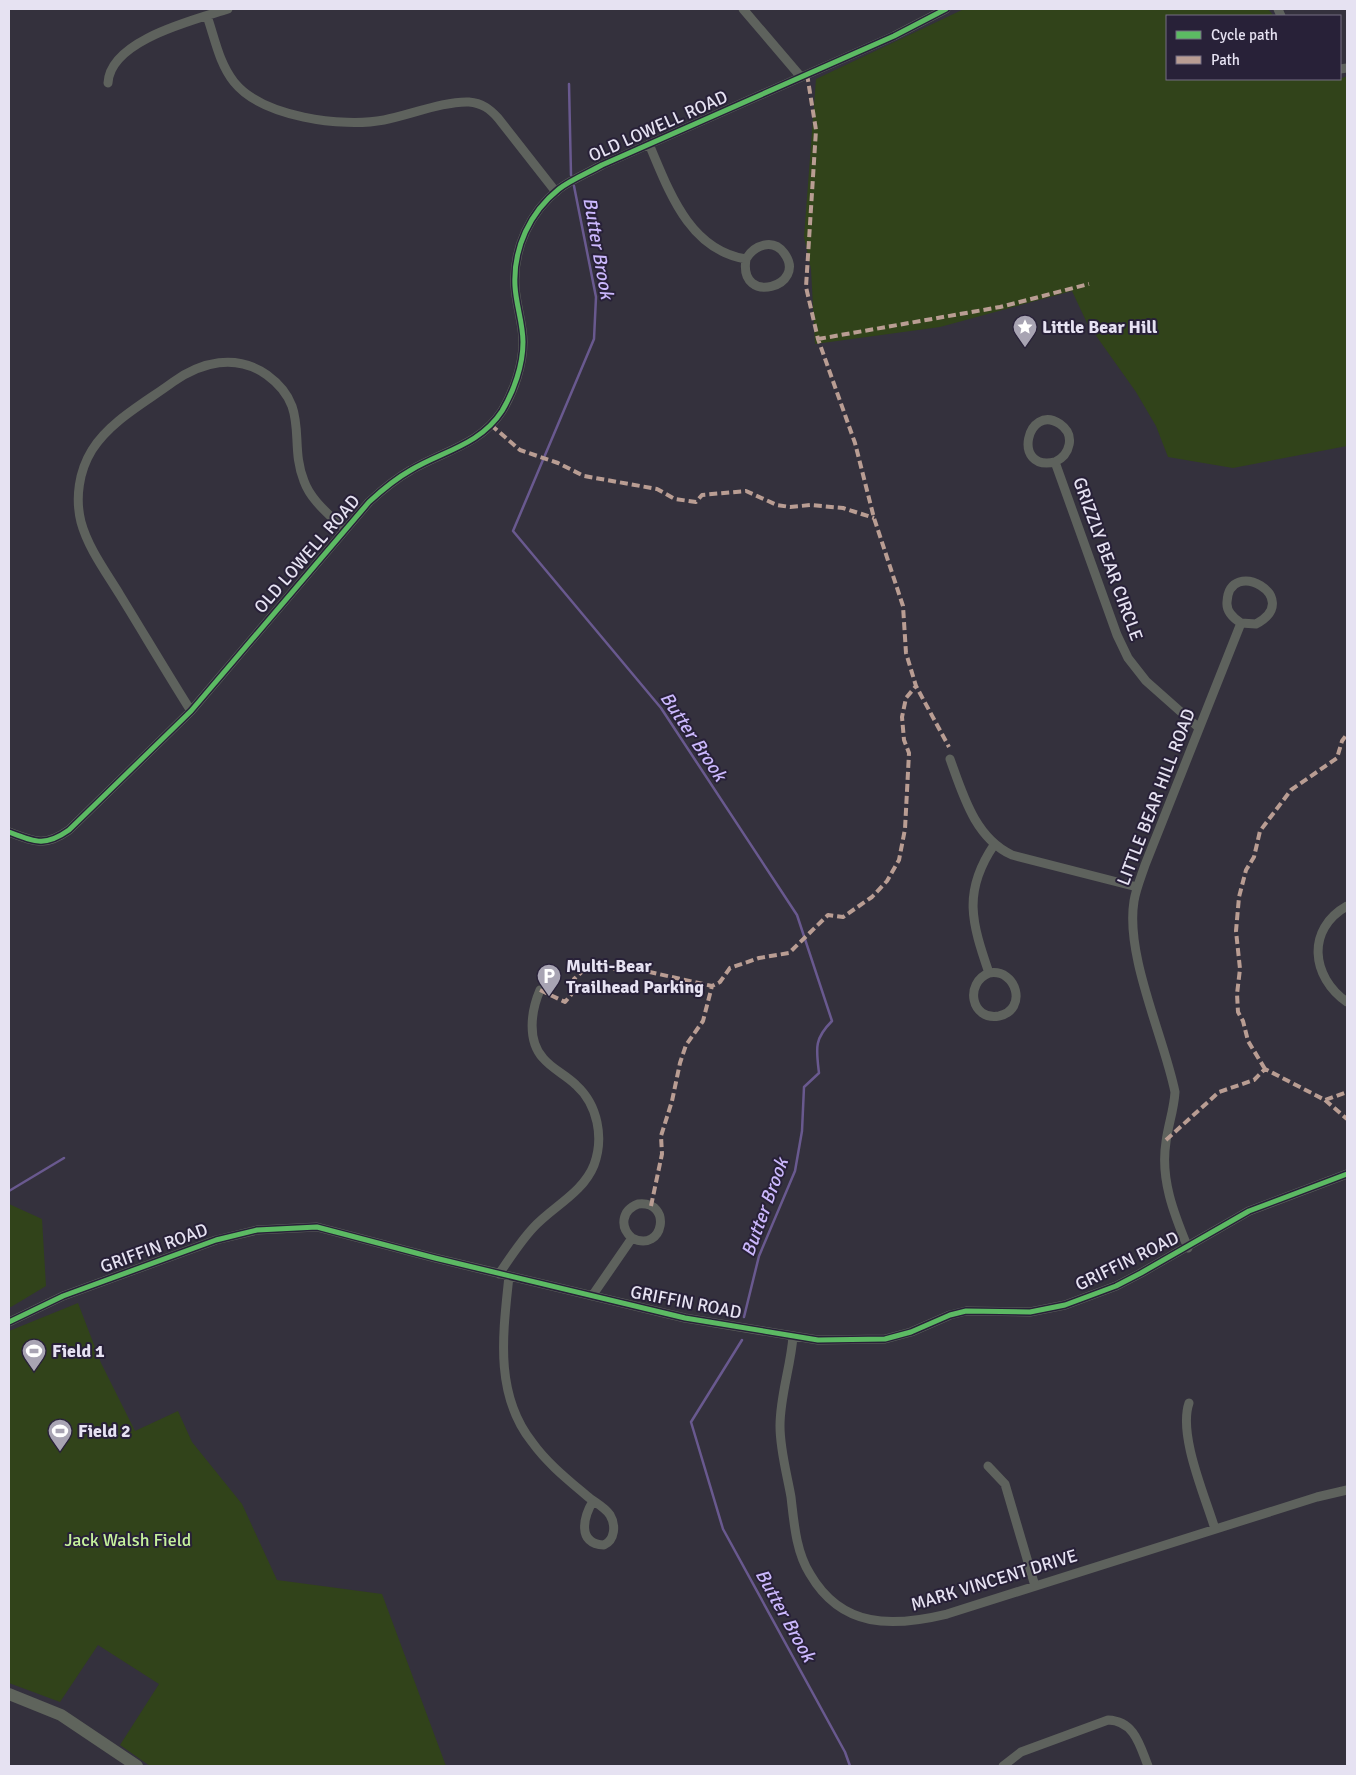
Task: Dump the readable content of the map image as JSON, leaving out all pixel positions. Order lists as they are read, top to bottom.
{
  "streets": {
    "street": [
      "OLD LOWELL ROAD",
      "GRIZZLY BEAR CIRCLE",
      "LITTLE BEAR HILL ROAD",
      "GRIFFIN ROAD",
      "MARK VINCENT DRIVE"
    ]
  },
  "crossings": [
    ["GRIZZLY BEAR CIRCLE", "LITTLE BEAR HILL ROAD"],
    ["LITTLE BEAR HILL ROAD", "GRIFFIN ROAD"],
    ["GRIFFIN ROAD", "MARK VINCENT DRIVE"]
  ],
  "water": ["Butter Brook"],
  "parks": ["Jack Walsh Field"],
  "places": {
    "place": ["Little Bear Hill"],
    "parking": ["Multi-Bear Trailhead Parking"],
    "sports": ["Field 1", "Field 2"]
  },
  "legend": ["Cycle path", "Path"]
}
